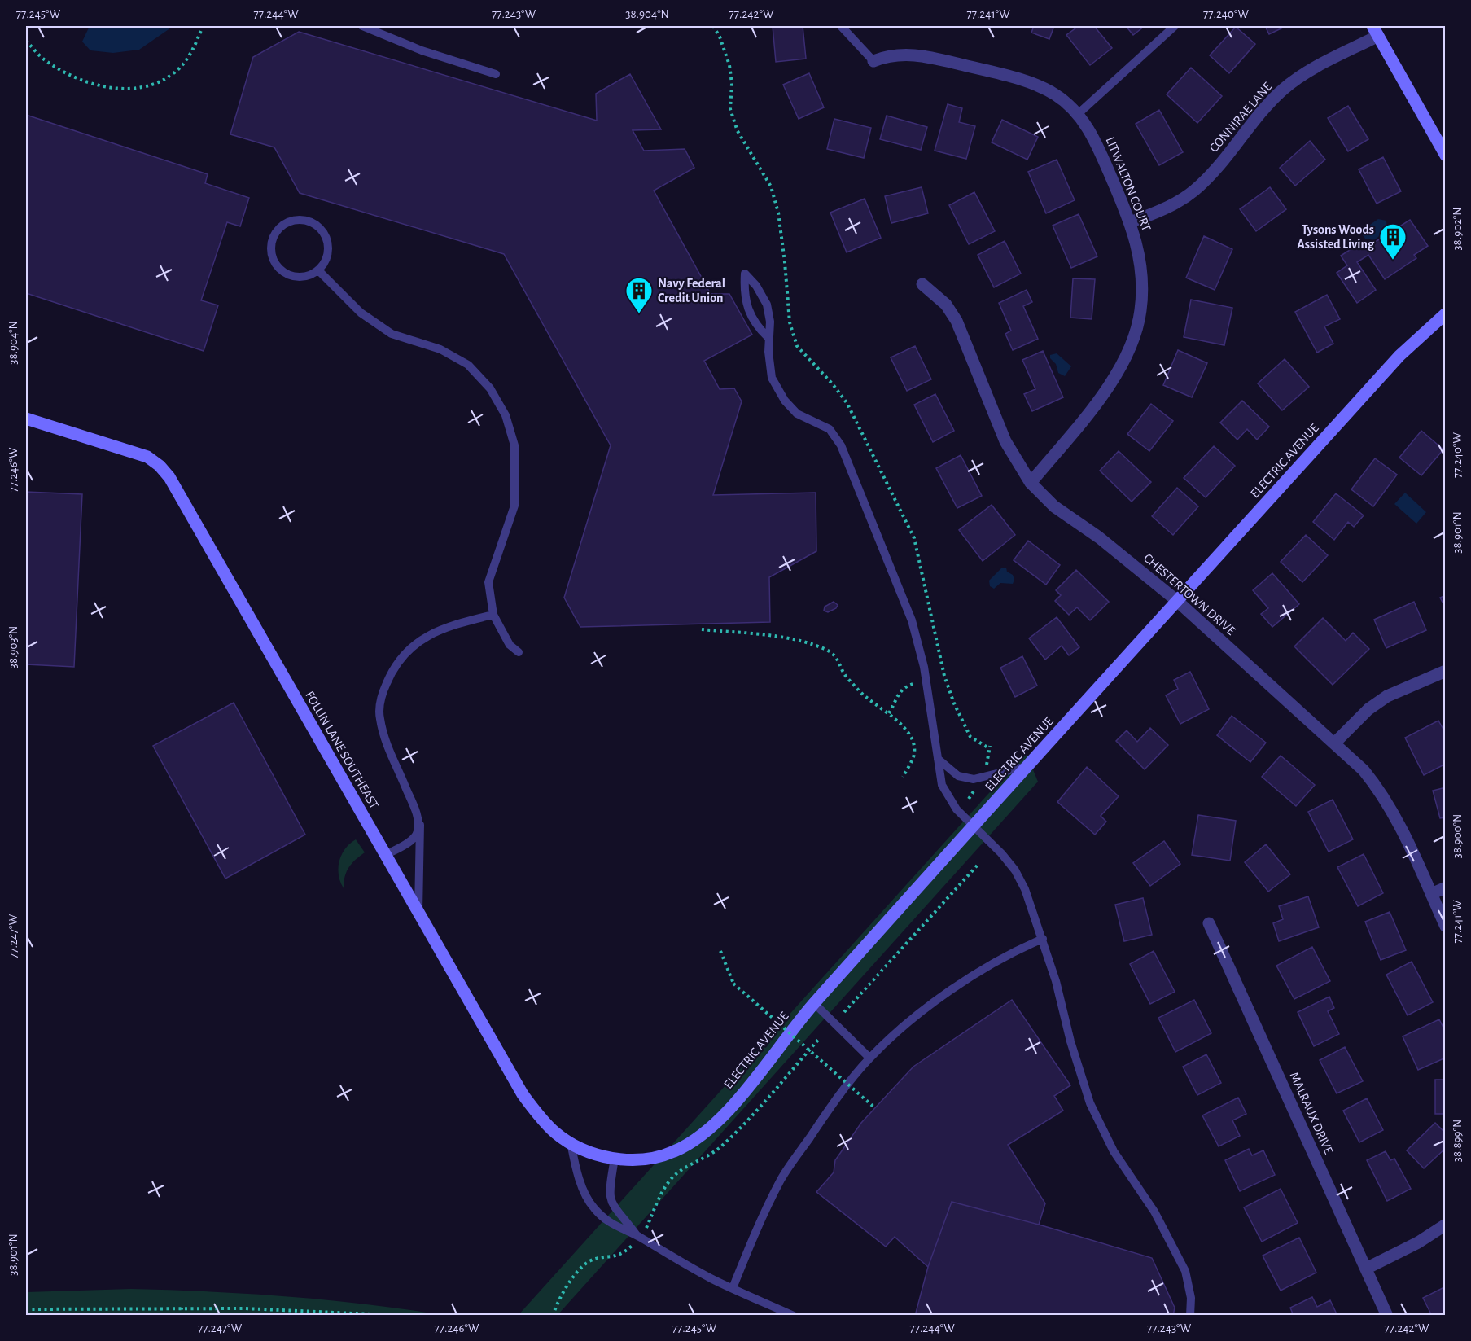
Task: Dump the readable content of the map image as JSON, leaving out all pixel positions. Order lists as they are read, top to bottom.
{
  "streets": {
    "street": [
      "CONNIRAE LANE",
      "LITWALTON COURT",
      "ELECTRIC AVENUE",
      "CHESTERTOWN DRIVE",
      "FOLLIN LANE SOUTHEAST",
      "MALRAUX DRIVE"
    ]
  },
  "crossings": [
    ["CONNIRAE LANE", "LITWALTON COURT"],
    ["LITWALTON COURT", "CHESTERTOWN DRIVE"],
    ["ELECTRIC AVENUE", "CHESTERTOWN DRIVE"],
    ["ELECTRIC AVENUE", "FOLLIN LANE SOUTHEAST"]
  ],
  "places": {
    "building": ["Tysons Woods Assisted Living", "Navy Federal Credit Union"]
  },
  "coordinates": [
    "77.245°W",
    "77.244°W",
    "77.243°W",
    "38.904°N",
    "77.242°W",
    "77.241°W",
    "77.240°W",
    "38.902°N",
    "77.246°W",
    "38.901°N",
    "38.903°N",
    "38.900°N",
    "77.247°W",
    "38.899°N"
  ]
}
